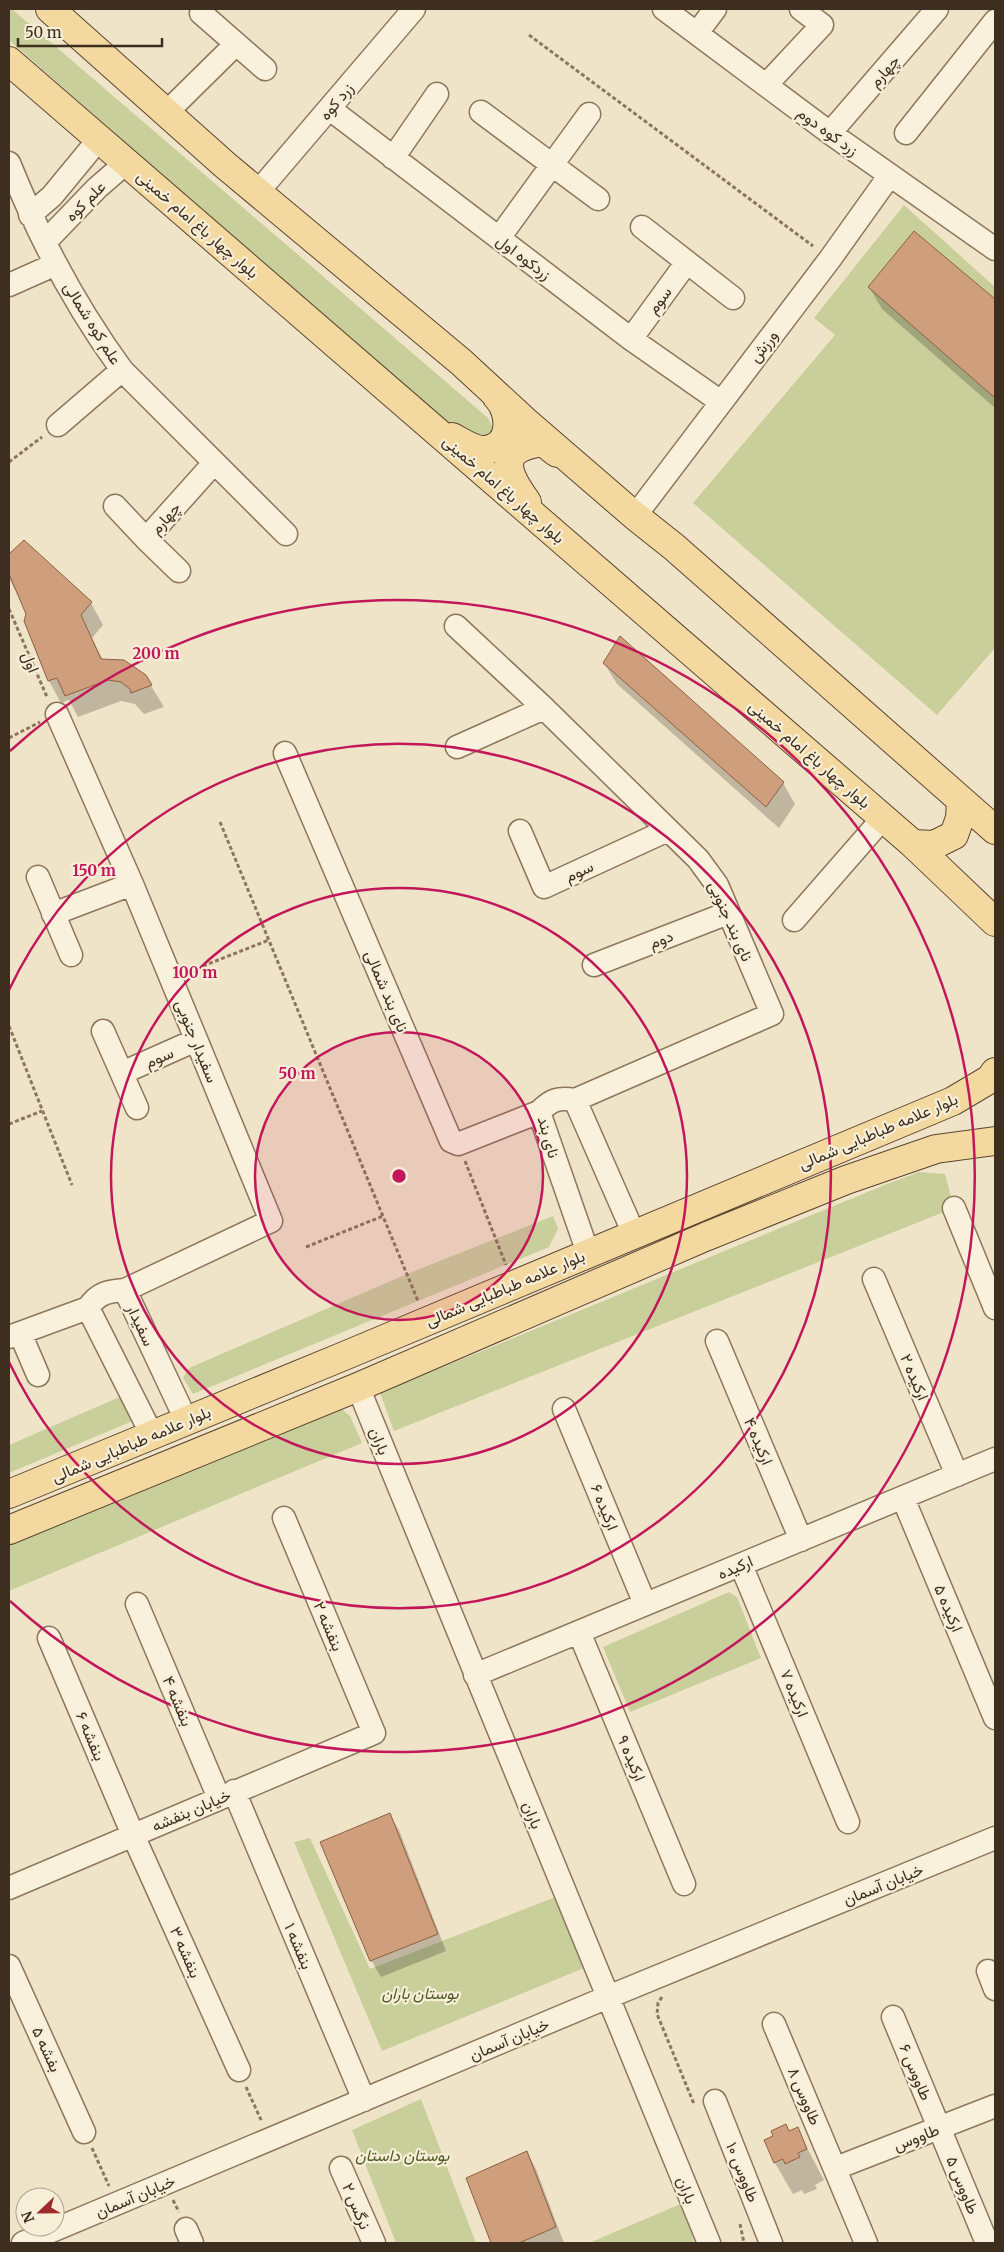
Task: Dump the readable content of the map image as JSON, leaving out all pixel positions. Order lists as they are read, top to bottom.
{
  "streets": {
    "main road": ["بلوار چهار باغ امام خمینی", "بلوار علامه طباطبایی شمالی"],
    "street": [
      "چهارم",
      "زرد کوه",
      "زرد کوه دوم",
      "علم کوه",
      "زردکوه اول",
      "سوم",
      "علم کوه شمالی",
      "ورزش",
      "نای بند جنوبی",
      "دوم",
      "نای بند شمالی",
      "سفیدار جنوبی",
      "نای بند",
      "سفیدار",
      "ارکیده ۲",
      "باران",
      "ارکیده ۴",
      "ارکیده ۶",
      "ارکیده",
      "ارکیده ۵",
      "بنفشه ۲",
      "ارکیده ۷",
      "بنفشه ۴",
      "بنفشه ۶",
      "ارکیده ۹",
      "خیابان بنفشه",
      "خیابان آسمان",
      "بنفشه ۱",
      "بنفشه ۳",
      "بفشه ۵",
      "طاووس ۶",
      "طاووس ۸",
      "طاووس",
      "طاووس ۱۰",
      "طاووس ۵",
      "نرگس ۲"
    ],
    "path": ["اول"]
  },
  "crossings": [
    ["چهارم", "زرد کوه دوم"],
    ["چهارم", "علم کوه شمالی"],
    ["زرد کوه", "زردکوه اول"],
    ["زرد کوه دوم", "ورزش"],
    ["علم کوه", "بلوار چهار باغ امام خمینی"],
    ["علم کوه", "علم کوه شمالی"],
    ["زردکوه اول", "سوم"],
    ["زردکوه اول", "ورزش"],
    ["سوم", "نای بند جنوبی"],
    ["سوم", "سفیدار جنوبی"],
    ["اول", "سفیدار جنوبی"],
    ["نای بند جنوبی", "دوم"],
    ["نای بند جنوبی", "نای بند"],
    ["سفیدار جنوبی", "سفیدار"],
    ["بلوار علامه طباطبایی شمالی", "نای بند"],
    ["بلوار علامه طباطبایی شمالی", "سفیدار"],
    ["بلوار علامه طباطبایی شمالی", "باران"],
    ["ارکیده ۲", "ارکیده"],
    ["باران", "ارکیده"],
    ["باران", "خیابان آسمان"],
    ["ارکیده ۴", "ارکیده"],
    ["ارکیده ۶", "ارکیده"],
    ["ارکیده", "ارکیده ۵"],
    ["ارکیده", "ارکیده ۷"],
    ["ارکیده", "ارکیده ۹"],
    ["بنفشه ۲", "خیابان بنفشه"],
    ["بنفشه ۴", "خیابان بنفشه"],
    ["بنفشه ۴", "بنفشه ۱"],
    ["بنفشه ۶", "خیابان بنفشه"],
    ["بنفشه ۶", "بنفشه ۳"],
    ["خیابان بنفشه", "بنفشه ۱"],
    ["خیابان بنفشه", "بنفشه ۳"],
    ["خیابان آسمان", "بنفشه ۱"],
    ["طاووس ۶", "طاووس"],
    ["طاووس ۶", "طاووس ۵"],
    ["طاووس ۸", "طاووس"],
    ["طاووس", "طاووس ۵"]
  ],
  "parks": ["بوستان باران", "بوستان داستان"],
  "scale_bar": "50 m",
  "north": "left",
  "rings": [
    "200 m",
    "150 m",
    "100 m",
    "50 m"
  ]
}
